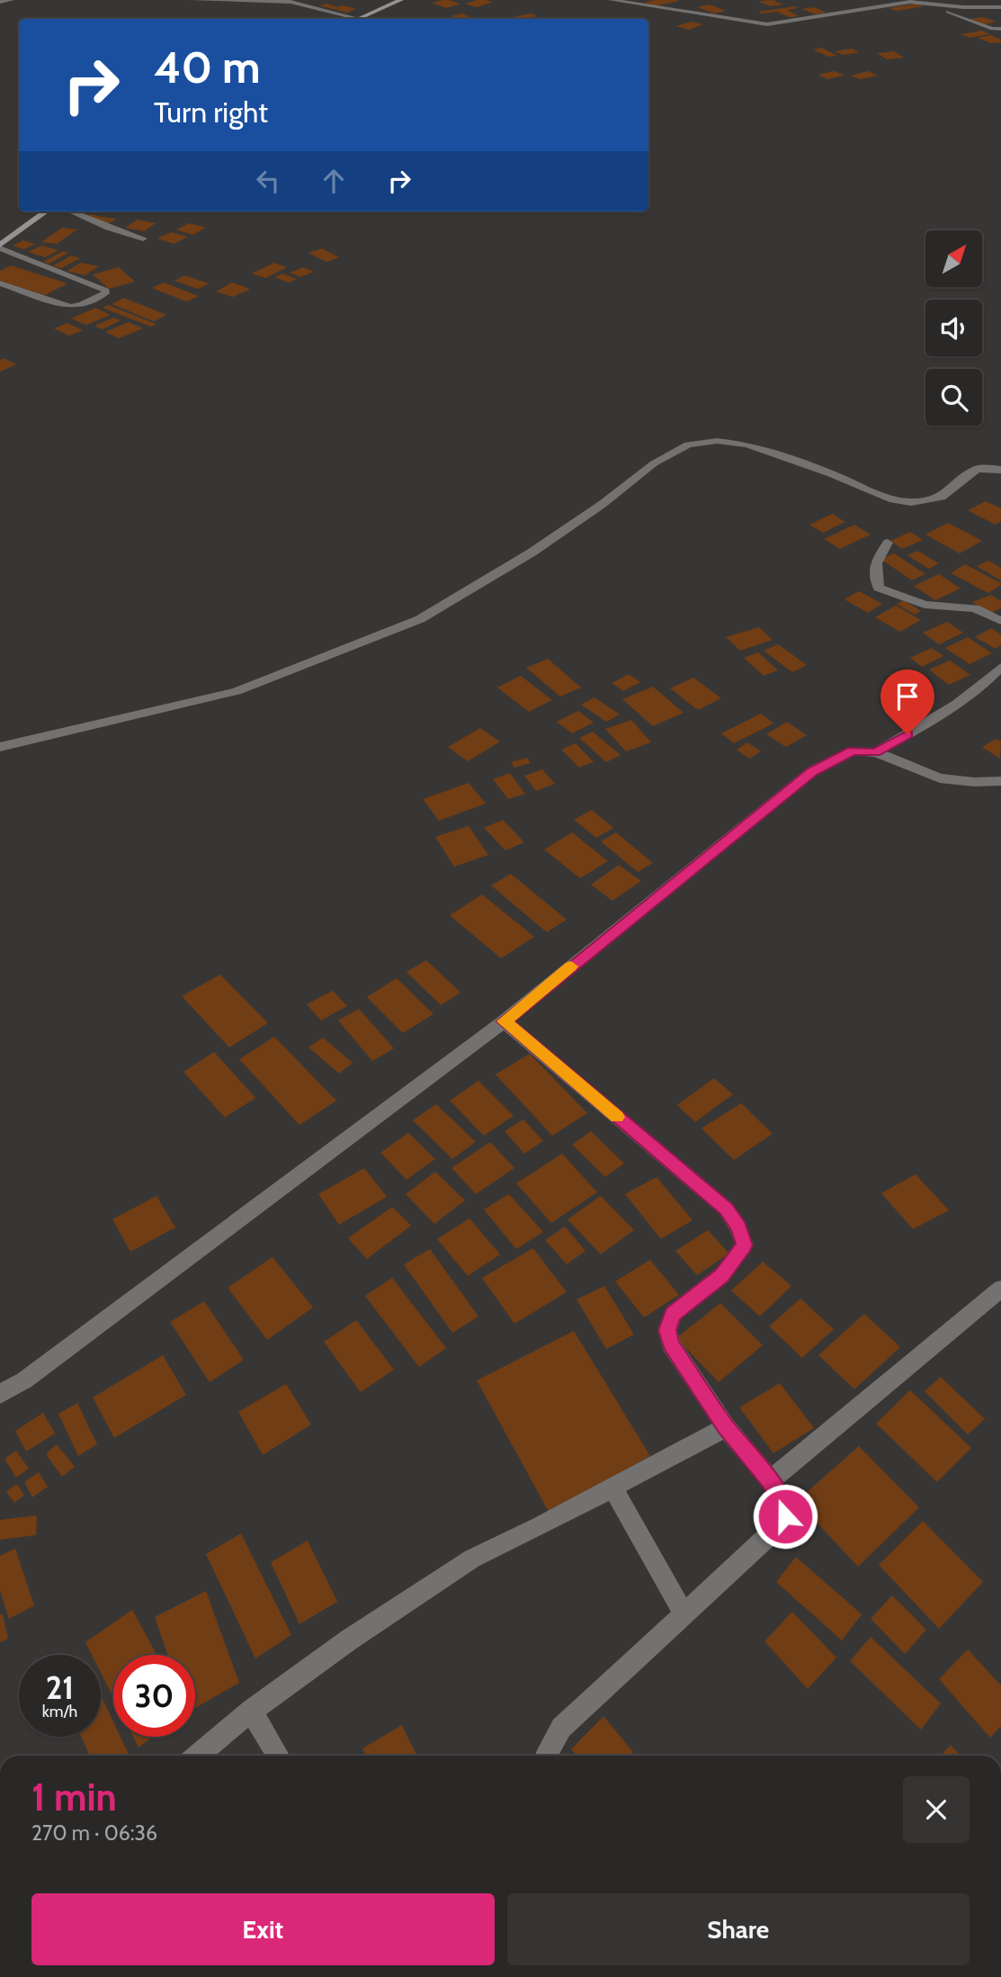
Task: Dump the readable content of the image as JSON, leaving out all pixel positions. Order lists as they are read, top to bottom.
{
  "north": "top right",
  "page": {
    "turn": ["40 m", "Turn right"],
    "speed": "21 km/h",
    "limit": "30",
    "heading": ["1 min", "270 m · 06:36"],
    "buttons": ["Exit", "Share"]
  }
}
